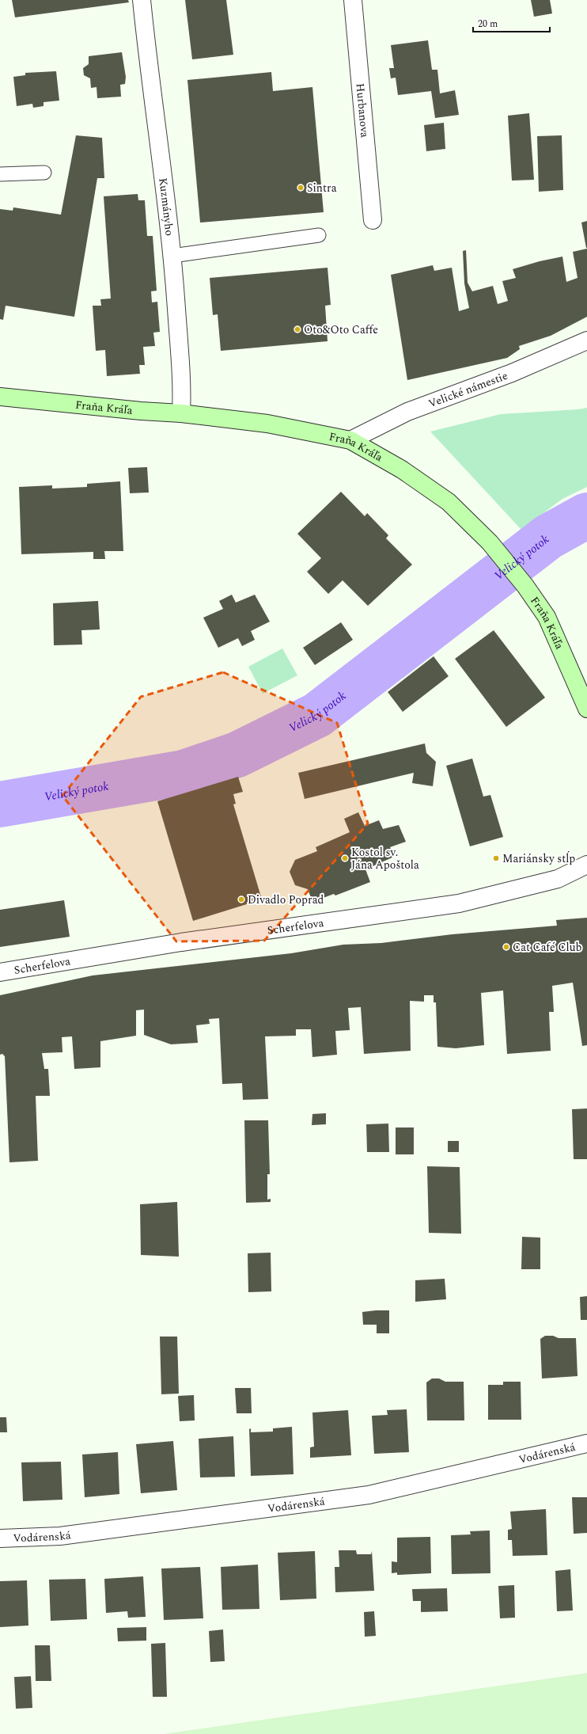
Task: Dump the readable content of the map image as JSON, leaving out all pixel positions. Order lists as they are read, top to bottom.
{
  "streets": {
    "street": [
      "Hurbanova",
      "Kuzmányho",
      "Velické námestie",
      "Fraňa Kráľa",
      "Scherfelova",
      "Vodárenská"
    ]
  },
  "crossings": [
    ["Kuzmányho", "Fraňa Kráľa"],
    ["Velické námestie", "Fraňa Kráľa"]
  ],
  "water": ["Velický potok"],
  "places": [
    "Sintra",
    "Oto&Oto Caffe",
    "Kostol sv. Jána Apoštola",
    "Mariánsky stĺp",
    "Divadlo Poprad",
    "Cat Café Club"
  ],
  "scale_bar": "20 m"
}
